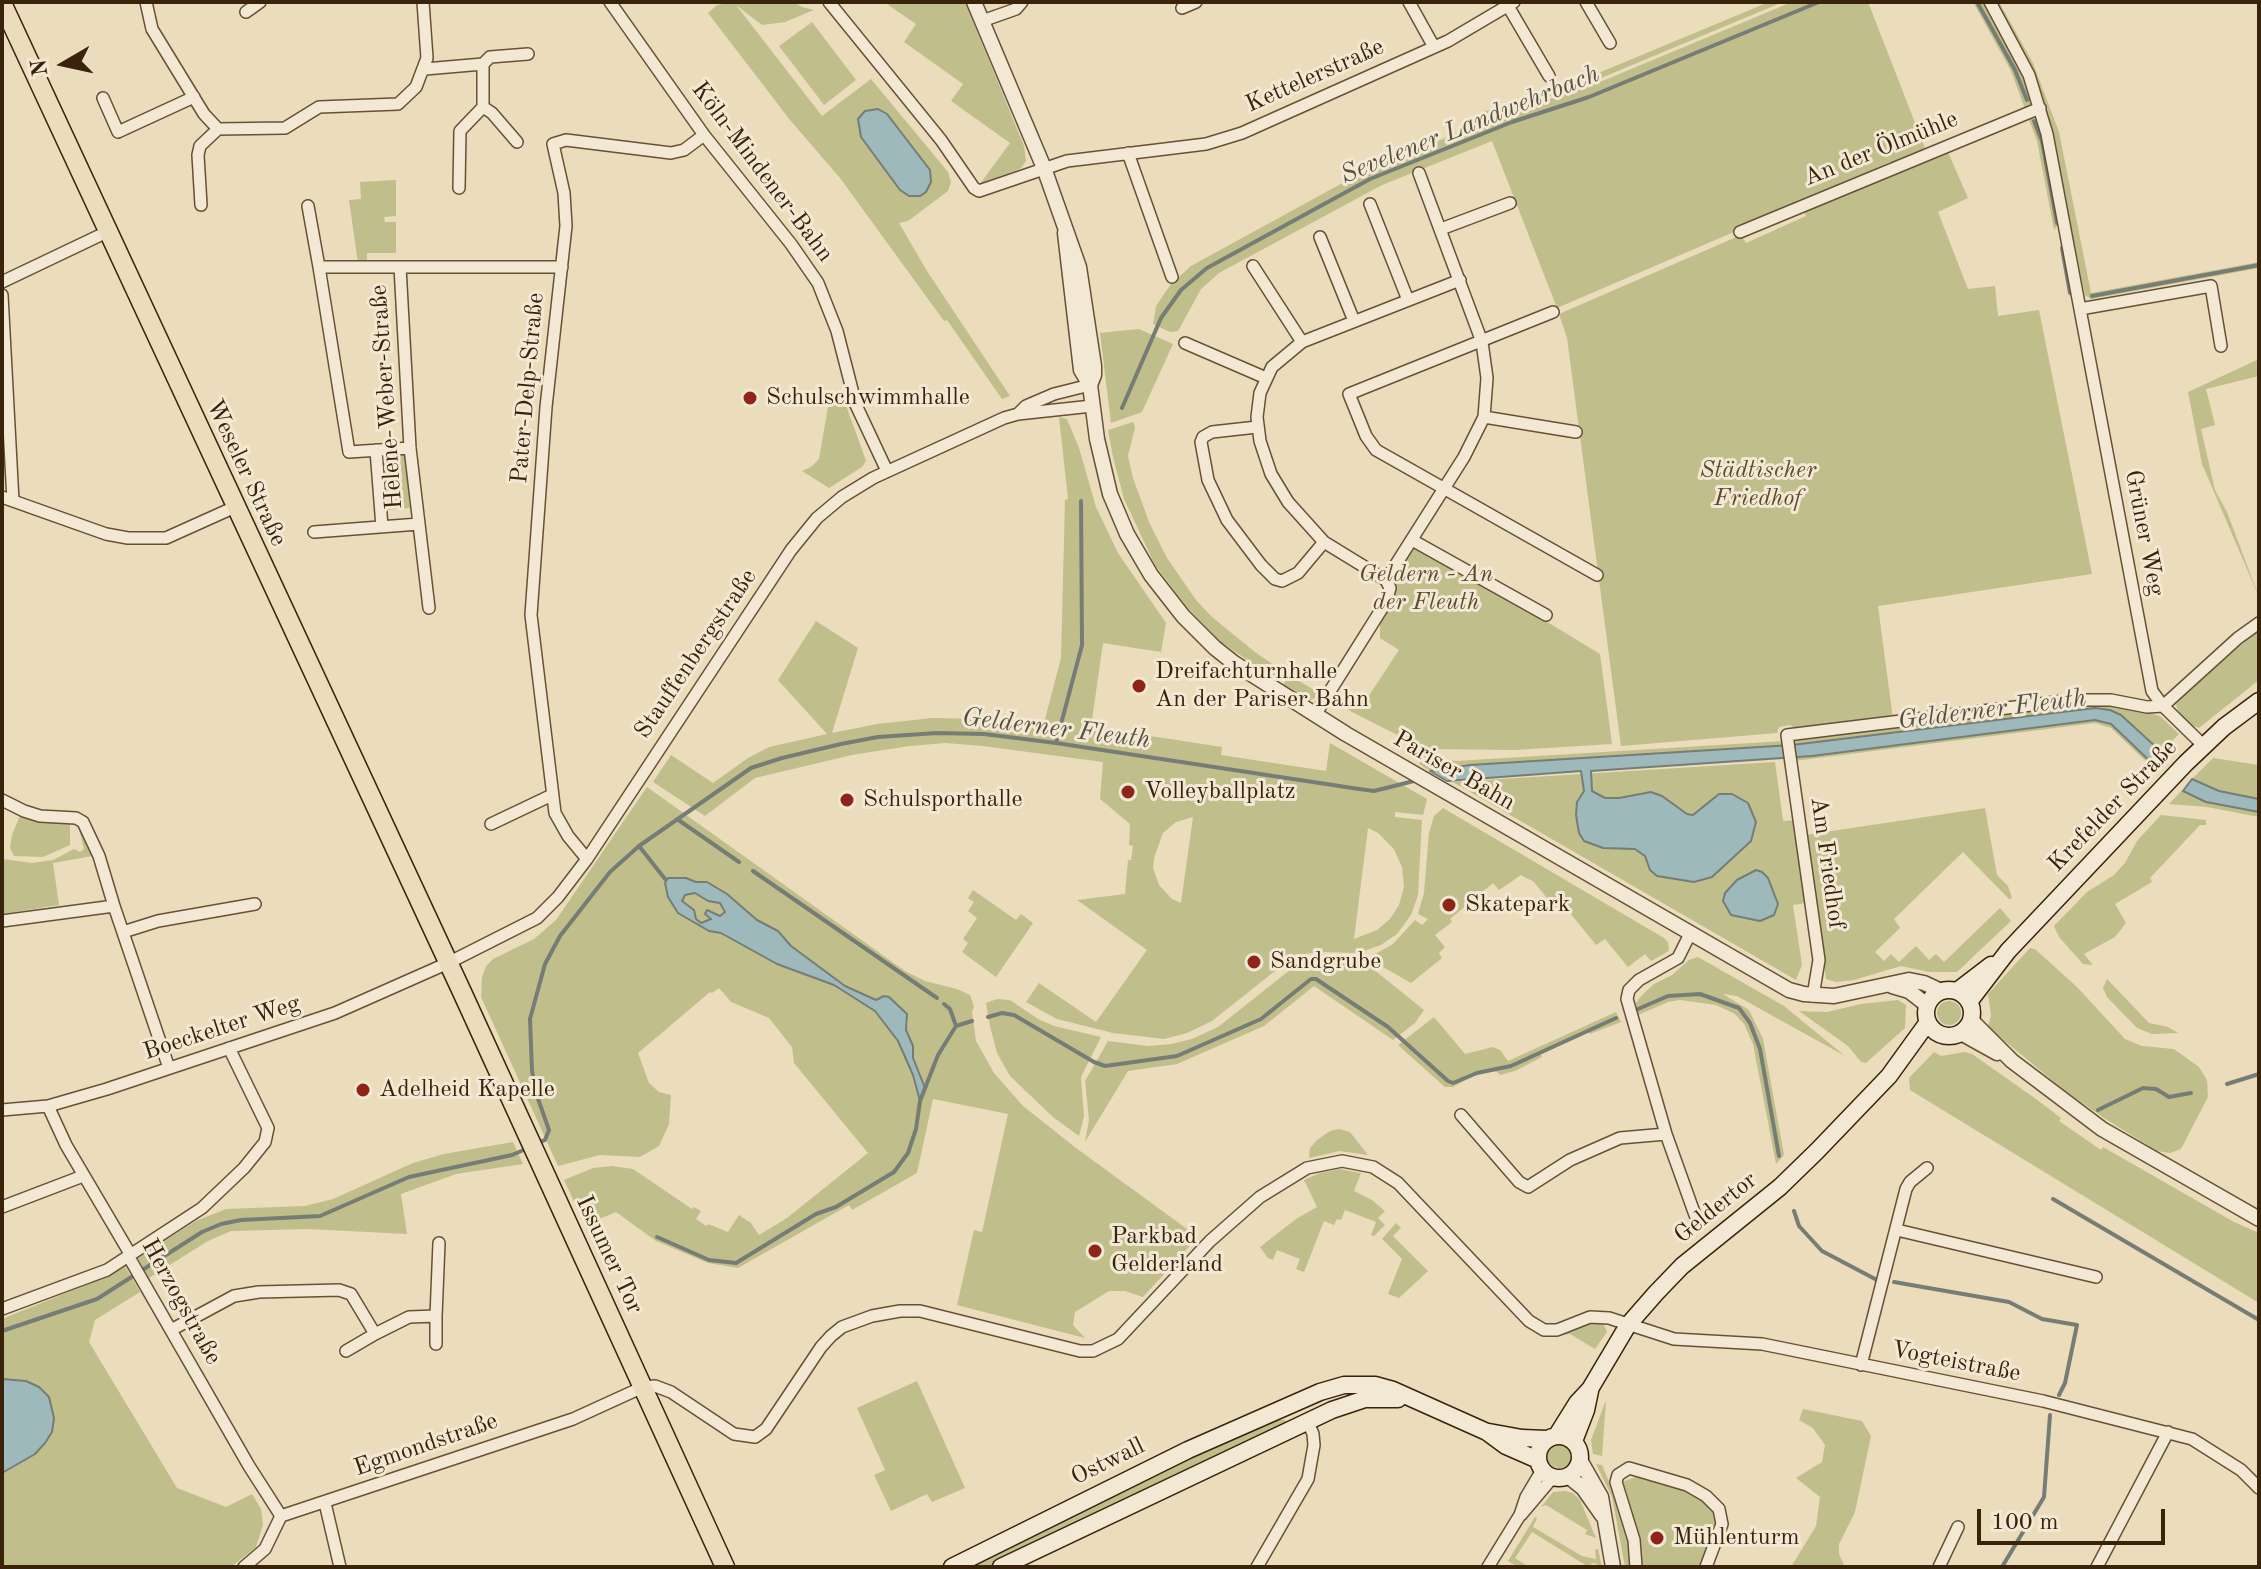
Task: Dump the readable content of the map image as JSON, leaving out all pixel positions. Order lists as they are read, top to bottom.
{
  "streets": {
    "main road": [
      "Weseler Straße",
      "Krefelder Straße",
      "Geldertor",
      "Issumer Tor",
      "Ostwall"
    ],
    "street": [
      "Kettelerstraße",
      "An der Ölmühle",
      "Köln-Mindener-Bahn",
      "Pater-Delp-Straße",
      "Helene-Weber-Straße",
      "Grüner Weg",
      "Stauffenbergstraße",
      "Pariser Bahn",
      "Am Friedhof",
      "Boeckelter Weg",
      "Herzogstraße",
      "Vogteistraße",
      "Egmondstraße"
    ]
  },
  "crossings": [
    ["Kettelerstraße", "Pariser Bahn"],
    ["An der Ölmühle", "Grüner Weg"],
    ["Köln-Mindener-Bahn", "Pater-Delp-Straße"],
    ["Köln-Mindener-Bahn", "Stauffenbergstraße"],
    ["Pater-Delp-Straße", "Stauffenbergstraße"],
    ["Weseler Straße", "Stauffenbergstraße"],
    ["Weseler Straße", "Boeckelter Weg"],
    ["Weseler Straße", "Issumer Tor"],
    ["Grüner Weg", "Krefelder Straße"],
    ["Grüner Weg", "Am Friedhof"],
    ["Stauffenbergstraße", "Pariser Bahn"],
    ["Stauffenbergstraße", "Boeckelter Weg"],
    ["Stauffenbergstraße", "Issumer Tor"],
    ["Pariser Bahn", "Krefelder Straße"],
    ["Pariser Bahn", "Am Friedhof"],
    ["Krefelder Straße", "Geldertor"],
    ["Boeckelter Weg", "Issumer Tor"],
    ["Boeckelter Weg", "Herzogstraße"],
    ["Geldertor", "Vogteistraße"],
    ["Geldertor", "Ostwall"],
    ["Issumer Tor", "Vogteistraße"],
    ["Issumer Tor", "Egmondstraße"],
    ["Herzogstraße", "Egmondstraße"],
    ["Vogteistraße", "Egmondstraße"]
  ],
  "water": ["Sevelener Landwehrbach", "Gelderner Fleuth"],
  "parks": ["Städtischer Friedhof", "Geldern - An der Fleuth"],
  "places": [
    "Schulschwimmhalle",
    "Dreifachturnhalle An der Pariser Bahn",
    "Volleyballplatz",
    "Schulsporthalle",
    "Skatepark",
    "Sandgrube",
    "Adelheid Kapelle",
    "Parkbad Gelderland",
    "Mühlenturm"
  ],
  "scale_bar": "100 m",
  "north": "left"
}
